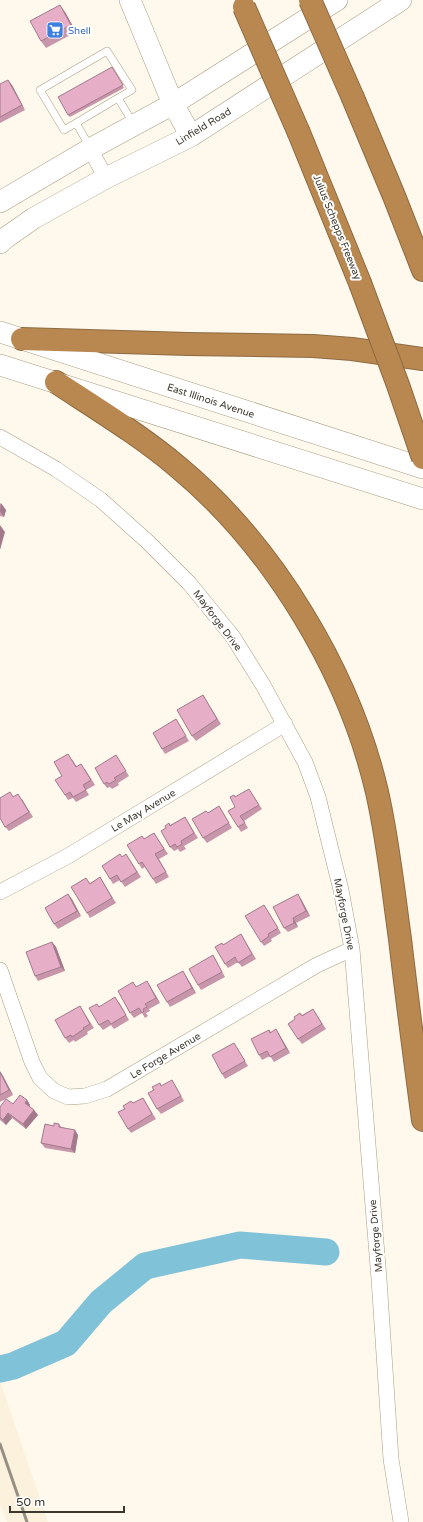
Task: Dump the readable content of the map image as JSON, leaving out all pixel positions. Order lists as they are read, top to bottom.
{
  "streets": {
    "highway": ["Julius Schepps Freeway"],
    "main road": ["Linfield Road", "East Illinois Avenue"],
    "street": ["Mayforge Drive", "Le May Avenue", "Le Forge Avenue"]
  },
  "crossings": [
    ["Mayforge Drive", "Le May Avenue"],
    ["Mayforge Drive", "Le Forge Avenue"]
  ],
  "places": {
    "supermarket": ["Shell"]
  },
  "scale_bar": "50 m"
}
